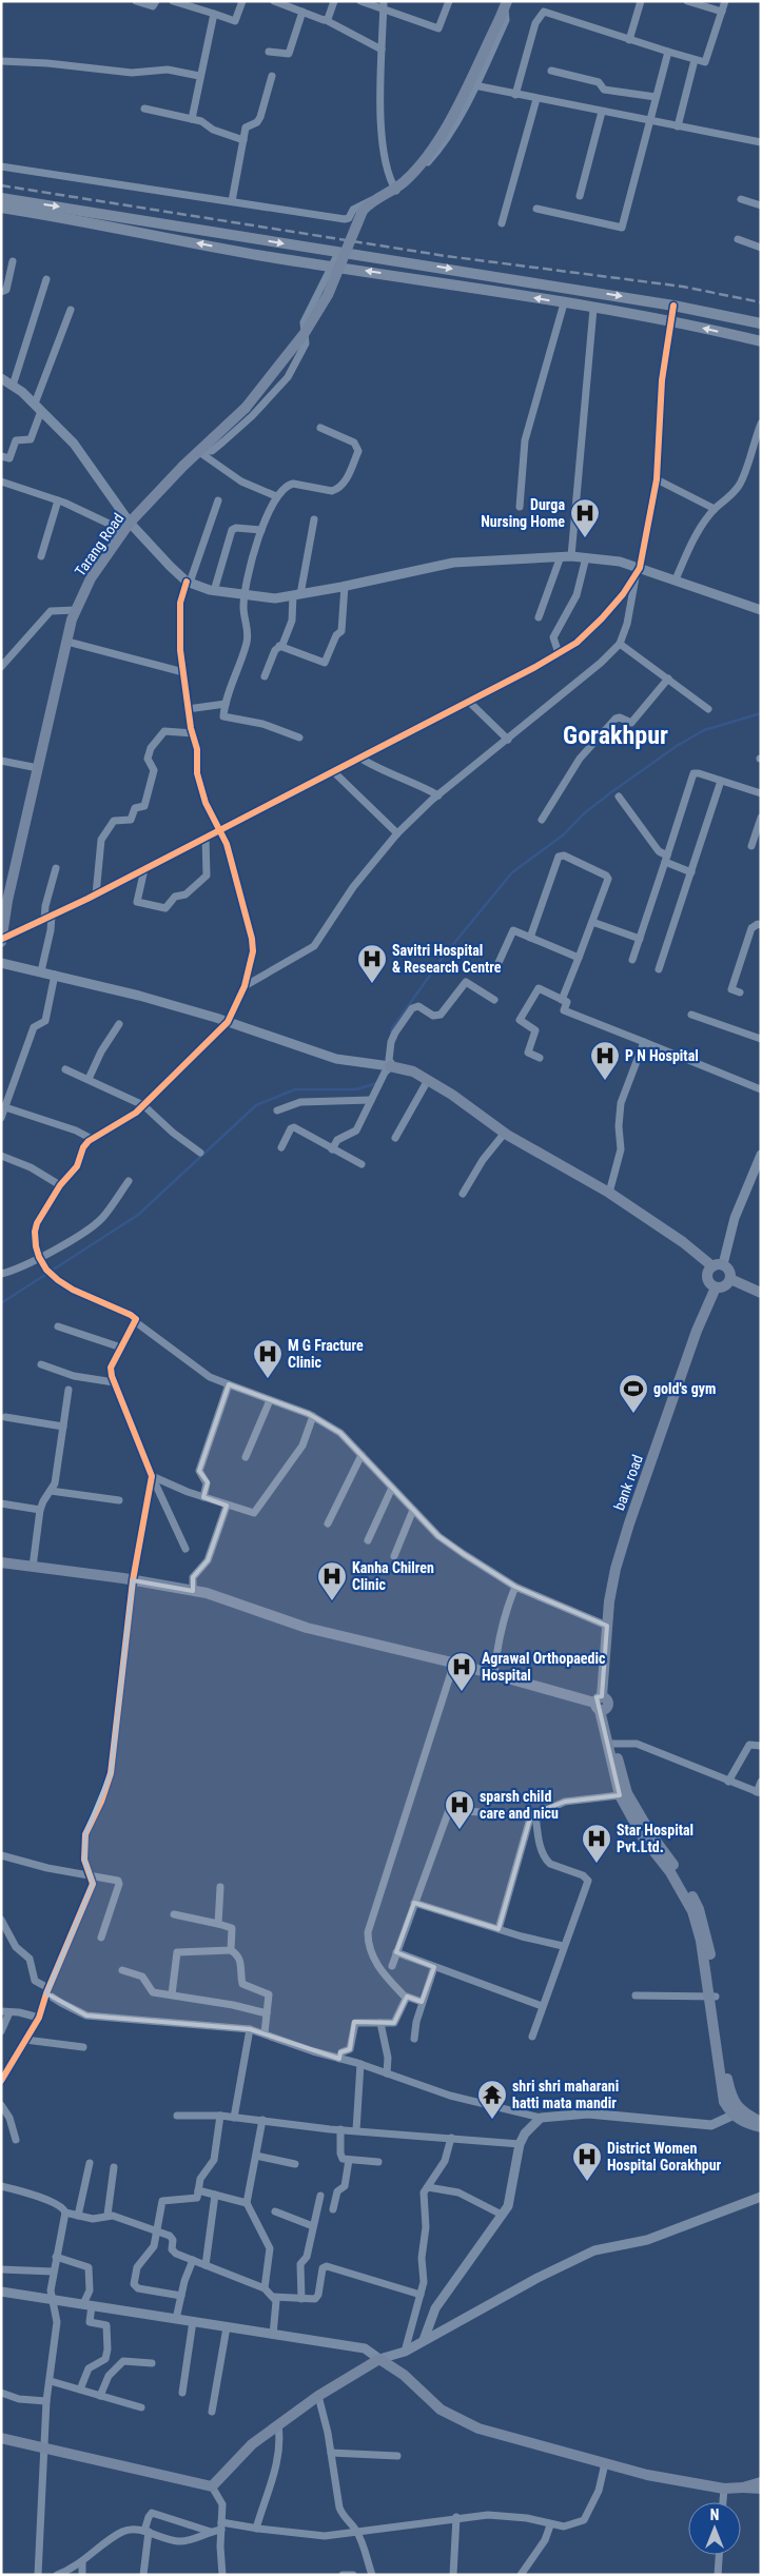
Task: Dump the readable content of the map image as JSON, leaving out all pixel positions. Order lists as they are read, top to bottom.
{
  "streets": {
    "main road": ["Tarang Road", "bank road"]
  },
  "districts": ["Gorakhpur"],
  "places": {
    "hospital": [
      "Durga Nursing Home",
      "Savitri Hospital & Research Centre",
      "P N Hospital",
      "M G Fracture Clinic",
      "Kanha Chilren Clinic",
      "Agrawal Orthopaedic Hospital",
      "sparsh child care and nicu",
      "Star Hospital Pvt.Ltd.",
      "District Women Hospital Gorakhpur"
    ],
    "sports": ["gold's gym"],
    "temple": ["shri shri maharani hatti mata mandir"]
  },
  "north": "top"
}
